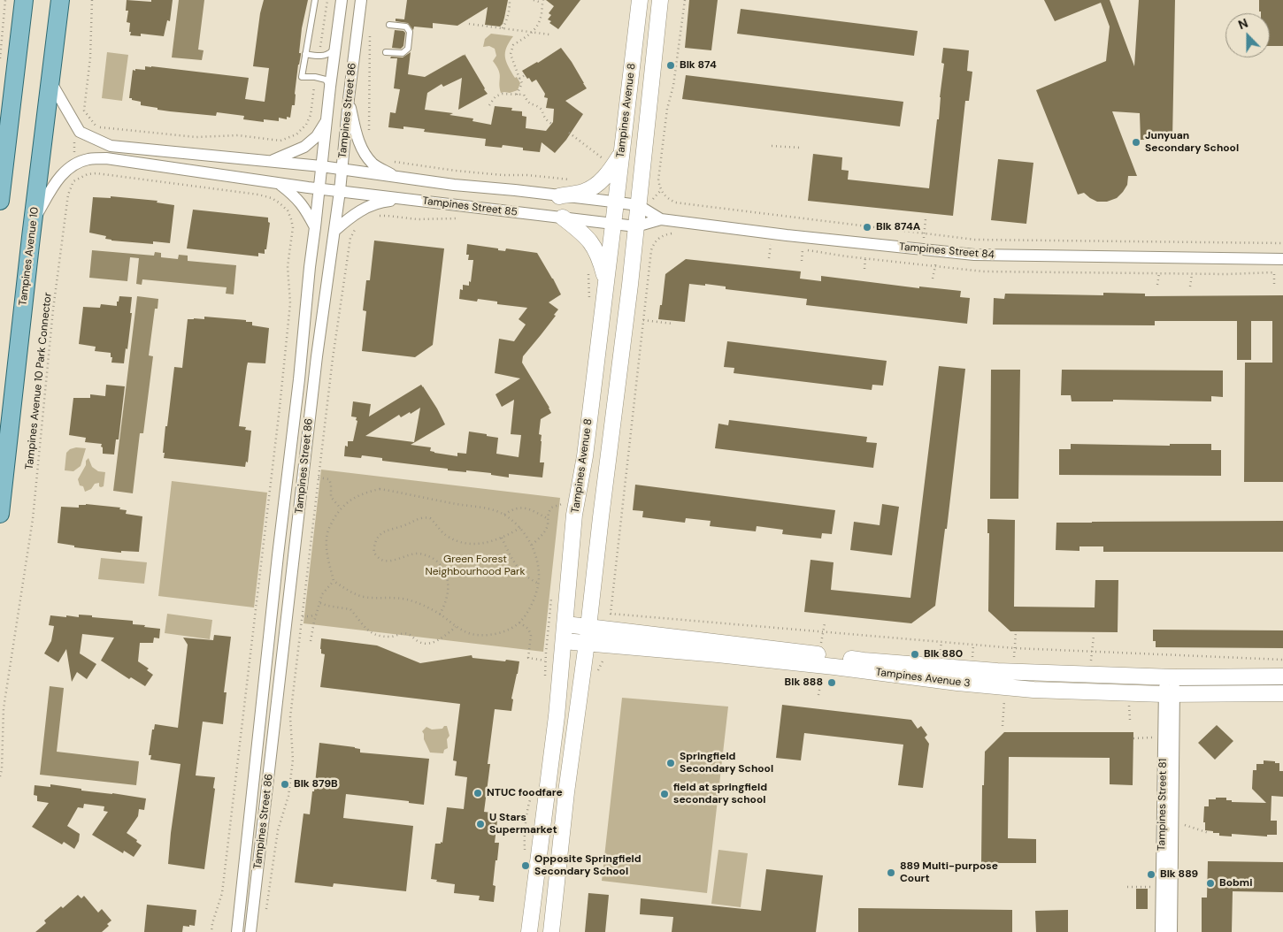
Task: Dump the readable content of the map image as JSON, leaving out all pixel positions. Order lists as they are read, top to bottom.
{
  "streets": {
    "main road": ["Tampines Avenue 10"],
    "street": [
      "Tampines Street 86",
      "Tampines Avenue 8",
      "Tampines Street 85",
      "Tampines Street 84",
      "Tampines Avenue 3",
      "Tampines Street 81"
    ],
    "path": ["Tampines Avenue 10 Park Connector"]
  },
  "crossings": [
    ["Tampines Street 86", "Tampines Street 85"],
    ["Tampines Avenue 8", "Tampines Street 85"],
    ["Tampines Avenue 8", "Tampines Street 84"],
    ["Tampines Avenue 8", "Tampines Avenue 3"],
    ["Tampines Street 85", "Tampines Street 84"],
    ["Tampines Street 85", "Tampines Avenue 10"],
    ["Tampines Avenue 3", "Tampines Street 81"]
  ],
  "parks": ["Green Forest Neighbourhood Park"],
  "places": [
    "Blk 874",
    "Junyuan Secondary School",
    "Blk 874A",
    "Blk 880",
    "Blk 888",
    "Springfield Secondary School",
    "Blk 879B",
    "NTUC foodfare",
    "field at springfield secondary school",
    "U Stars Supermarket",
    "Opposite Springfield Secondary School",
    "889 Multi-purpose Court",
    "Blk 889",
    "Bobmi"
  ],
  "north": "top"
}
